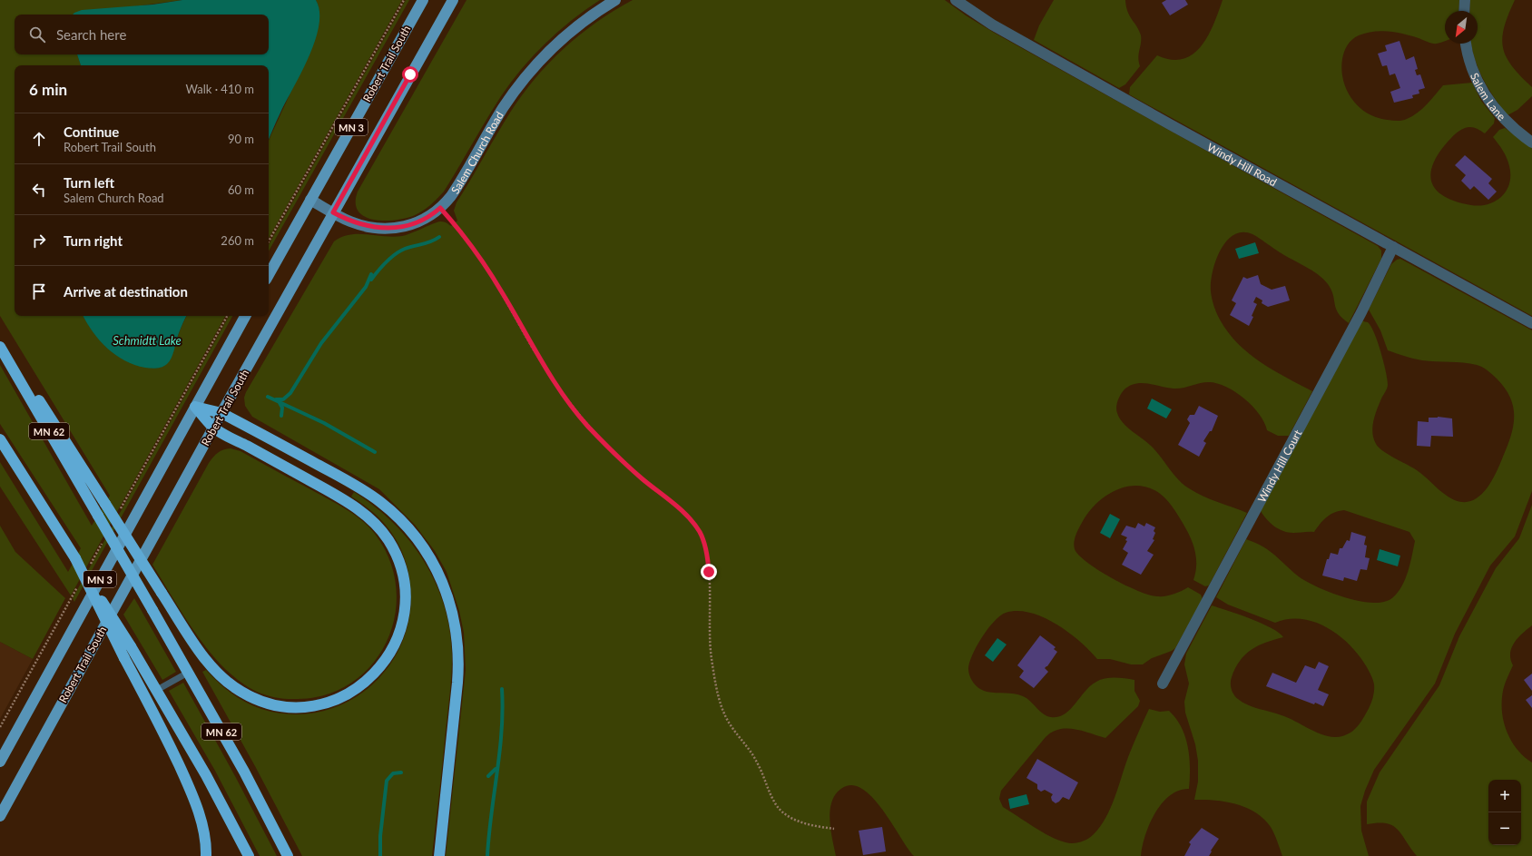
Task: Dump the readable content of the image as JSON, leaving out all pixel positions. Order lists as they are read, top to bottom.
{
  "streets": {
    "highway": ["MN 62"],
    "main road": ["Robert Trail South", "MN 3"],
    "street": [
      "Salem Lane",
      "Salem Church Road",
      "Windy Hill Road",
      "Windy Hill Court"
    ]
  },
  "crossings": [
    ["Robert Trail South", "Salem Church Road"],
    ["Windy Hill Road", "Windy Hill Court"]
  ],
  "water": ["Schmidtt Lake"],
  "north": "bottom left",
  "page": {
    "search": "Search here",
    "heading": ["6 min", "Walk · 410 m"],
    "list": [
      ["Continue", "Robert Trail South", "90 m"],
      ["Turn left", "Salem Church Road", "60 m"],
      ["Turn right", "260 m"],
      "Arrive at destination"
    ],
    "map_buttons": ["+", "−"]
  }
}
